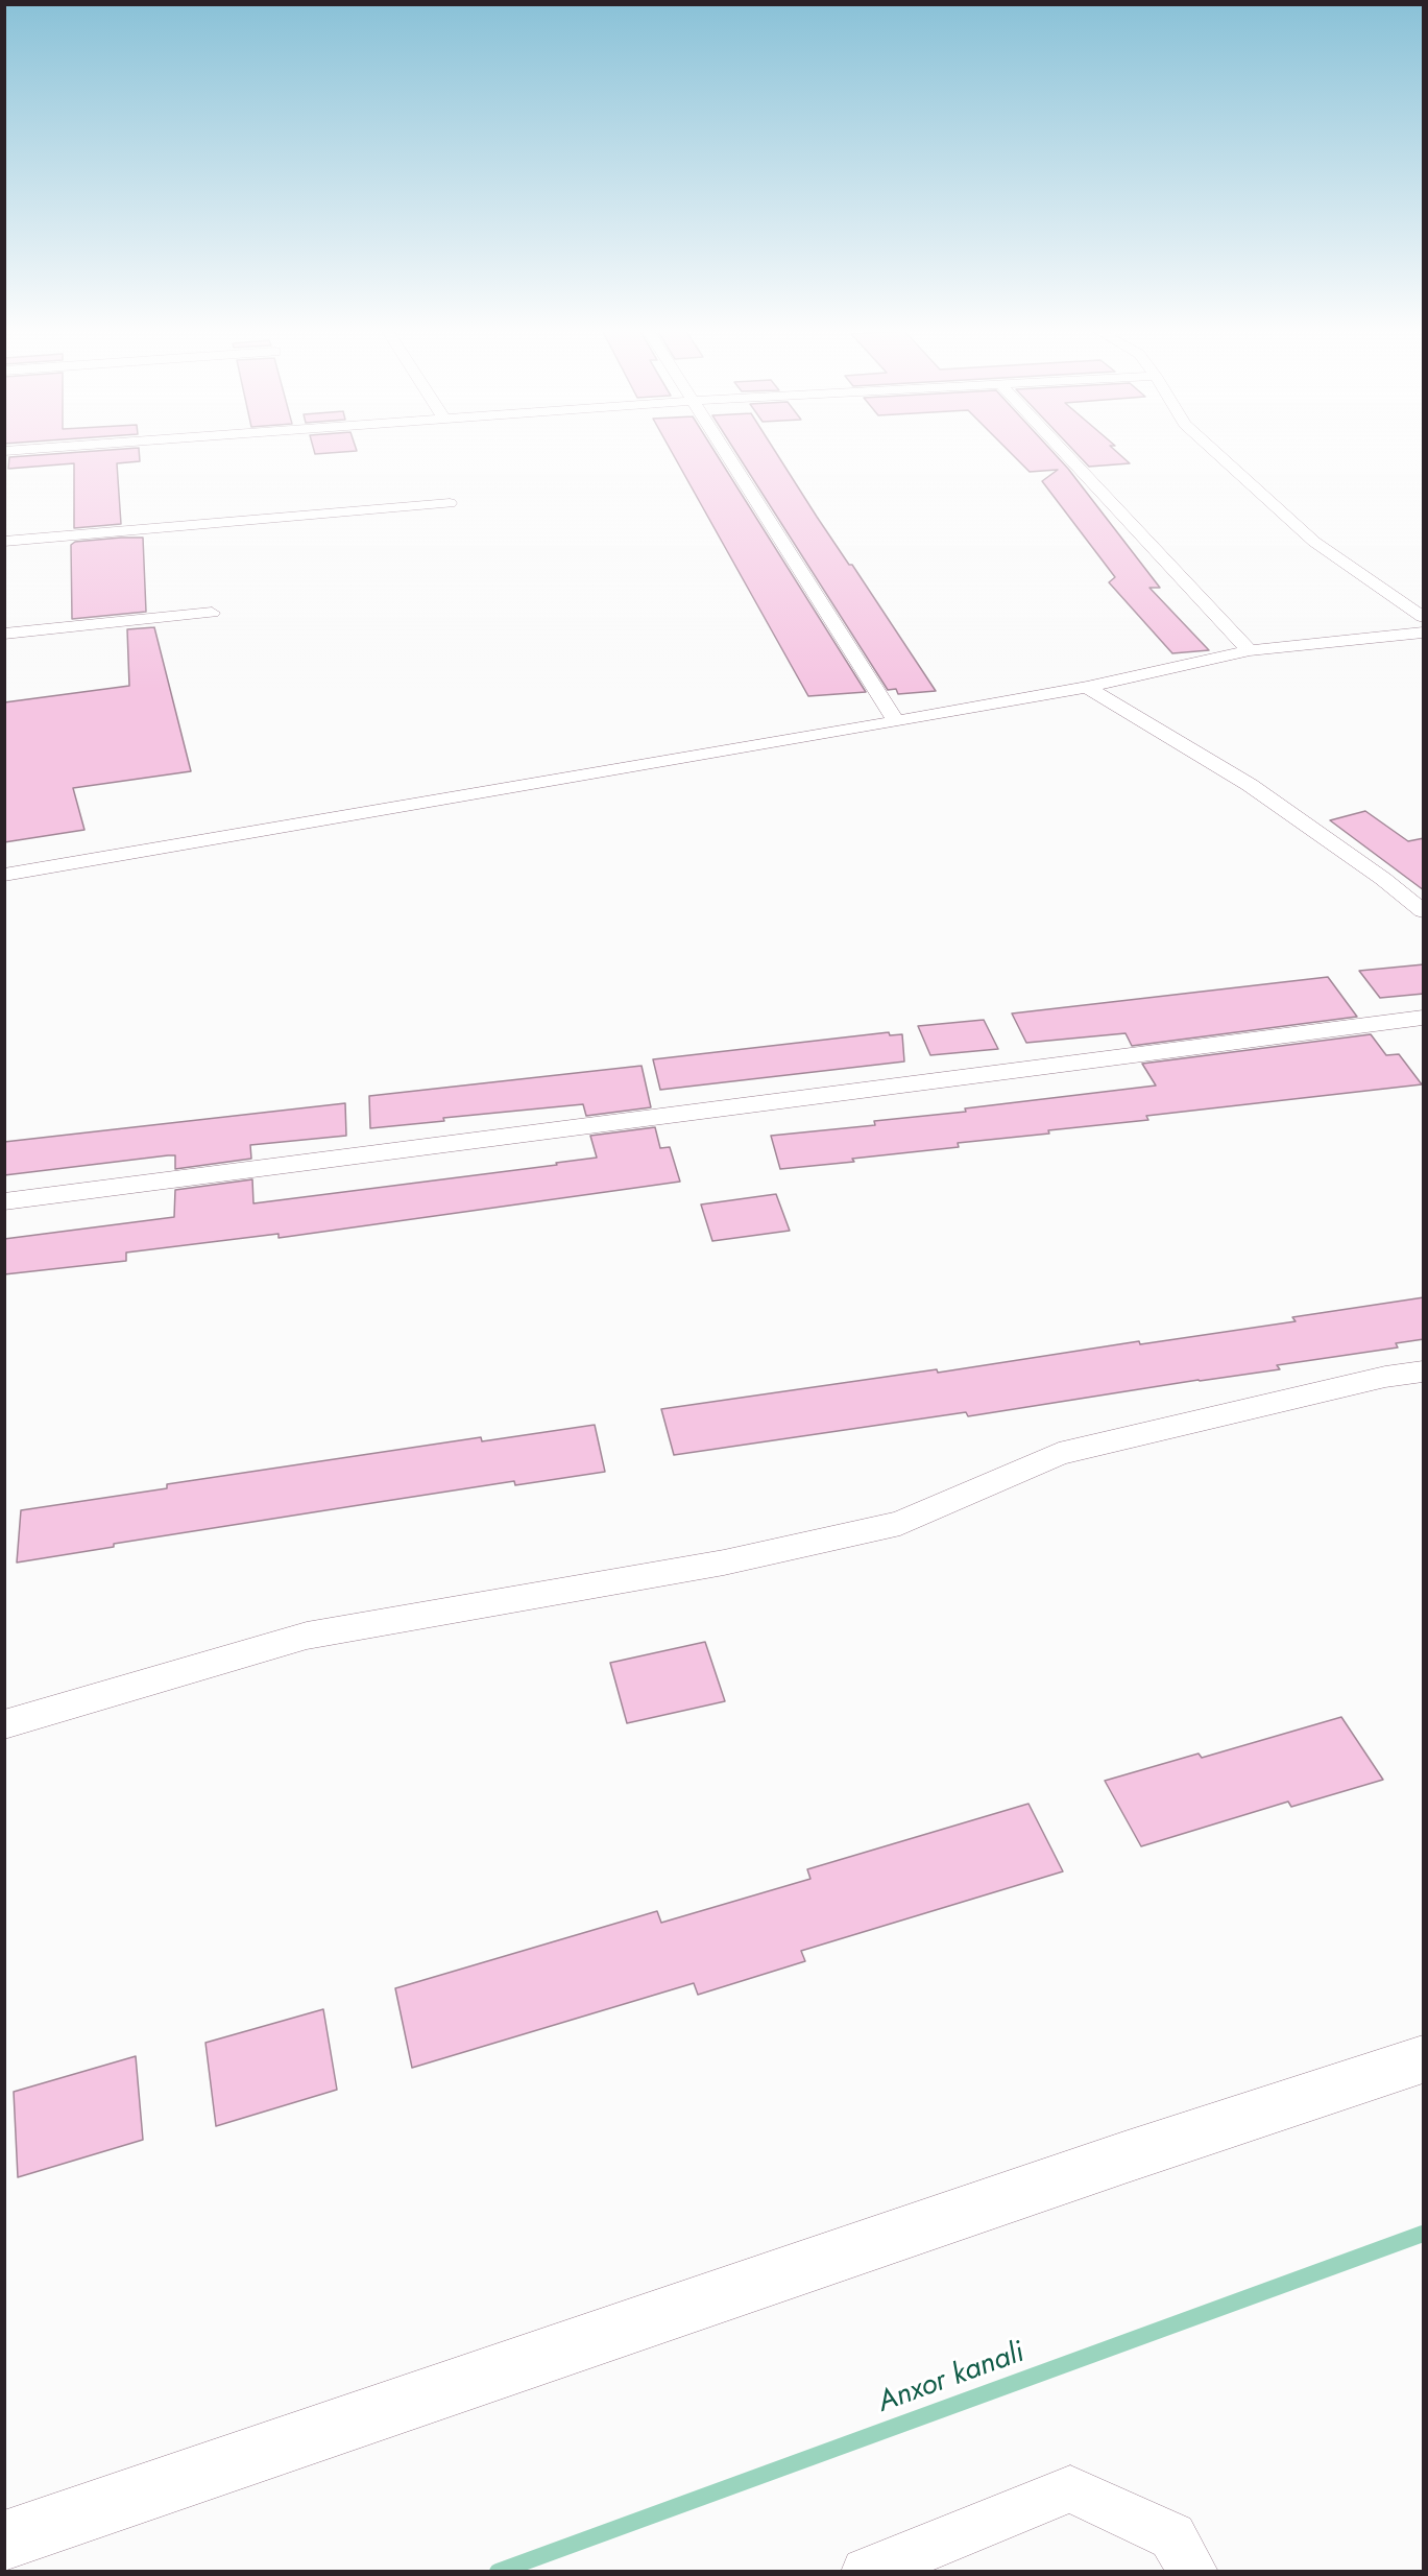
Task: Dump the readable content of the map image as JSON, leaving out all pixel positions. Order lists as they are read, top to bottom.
{
  "water": ["Anxor kanali"]
}
